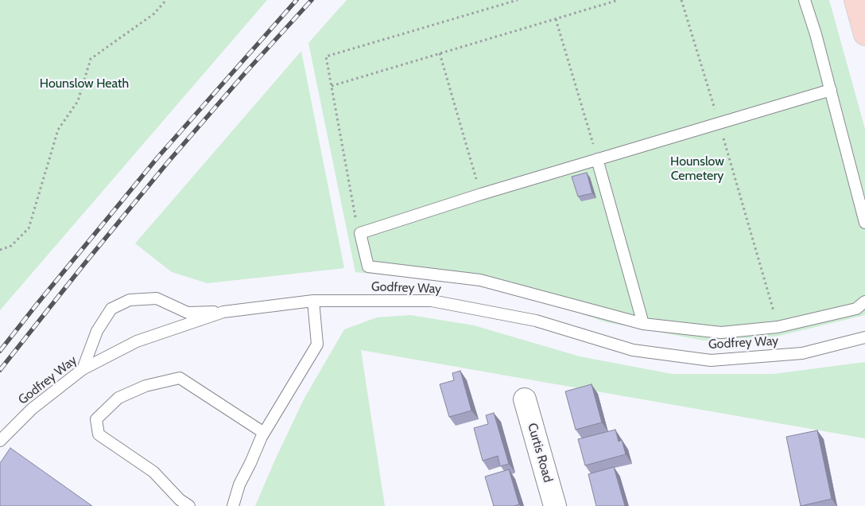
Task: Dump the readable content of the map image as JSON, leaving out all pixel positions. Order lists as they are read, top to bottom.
{
  "streets": {
    "street": ["Curtis Road"],
    "lane": ["Godfrey Way"]
  },
  "parks": ["Hounslow Heath", "Hounslow Cemetery"]
}
